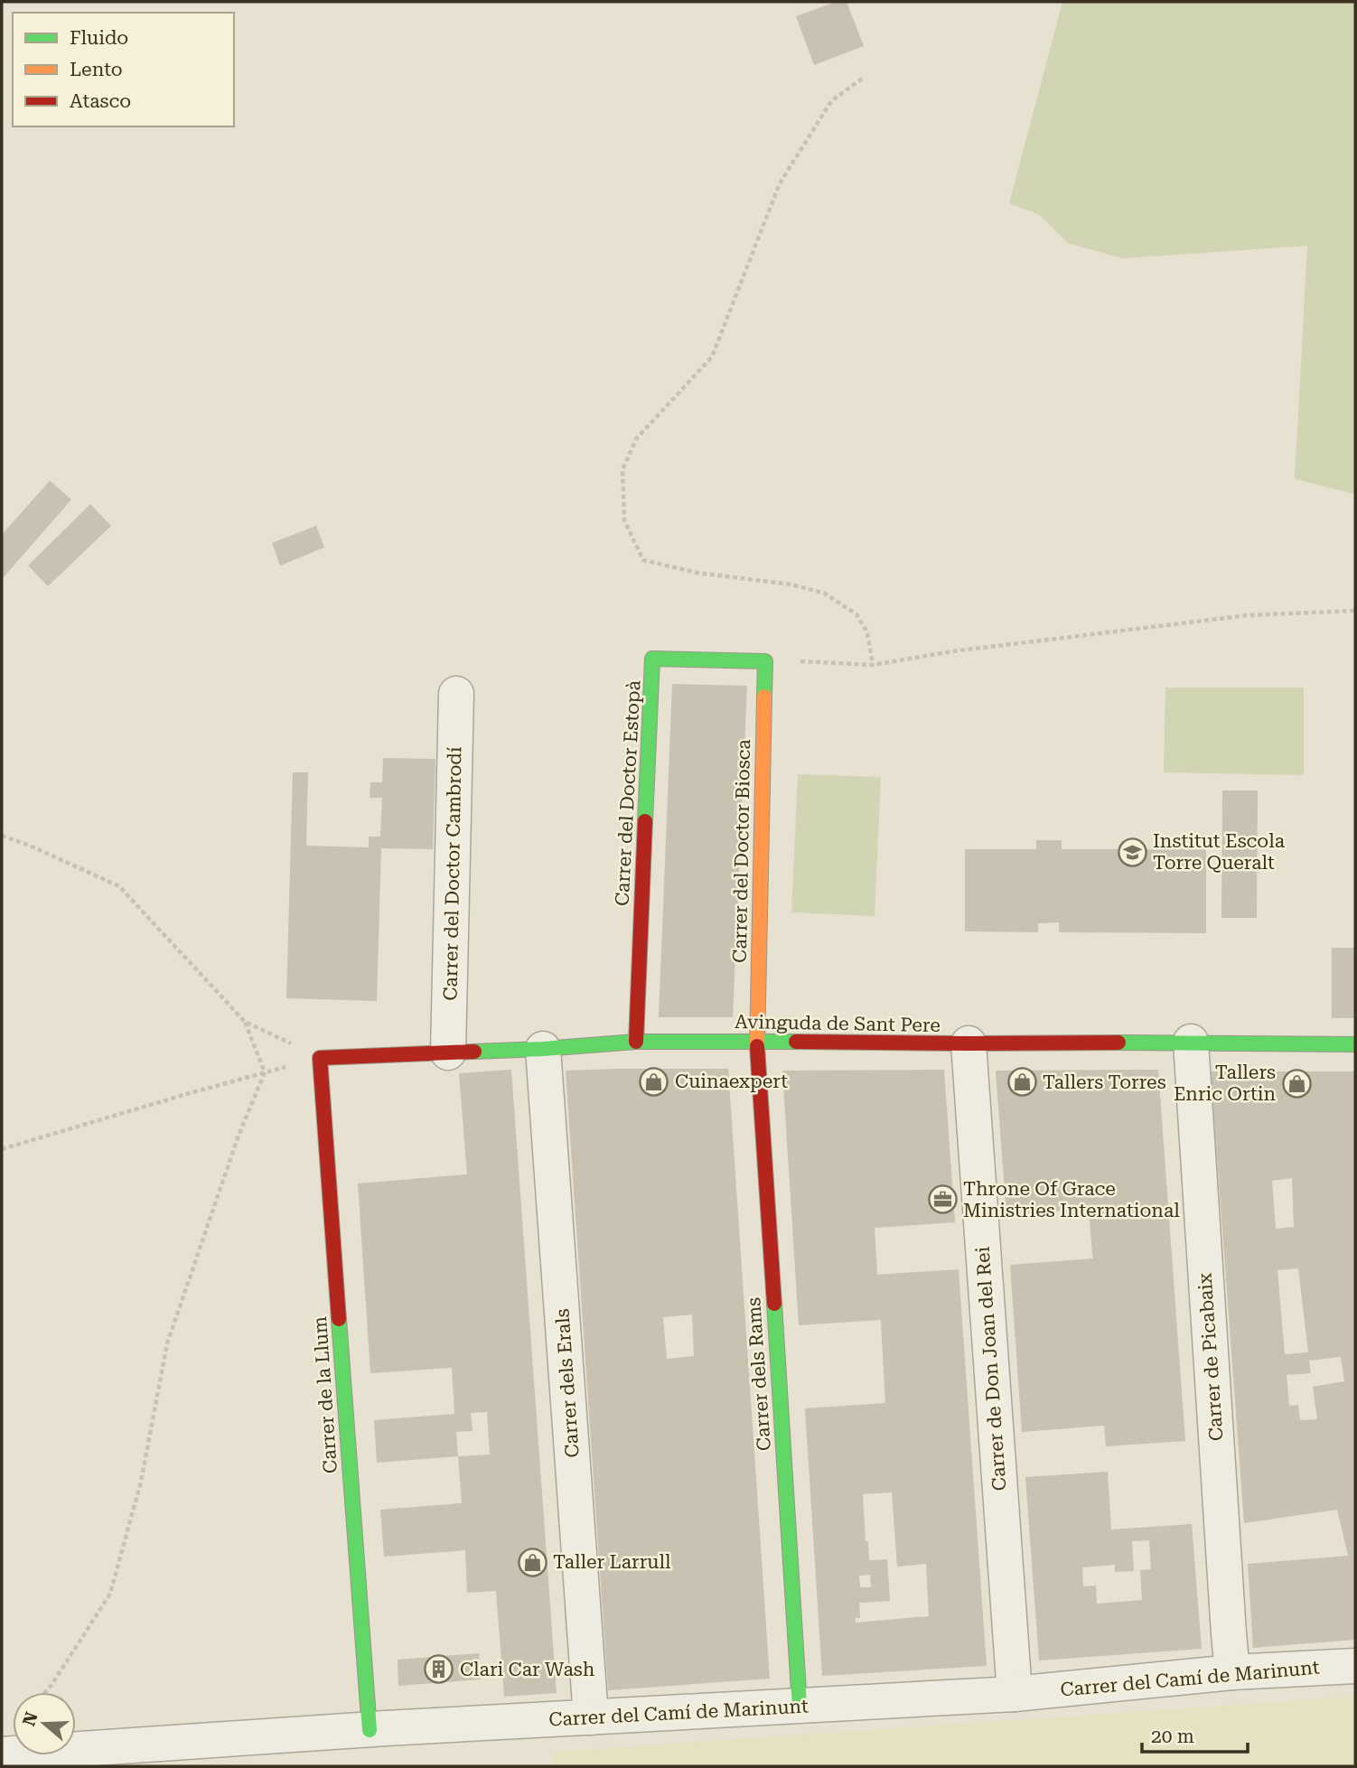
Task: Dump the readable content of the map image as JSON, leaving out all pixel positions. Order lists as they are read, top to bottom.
{
  "streets": {
    "street": [
      "Carrer del Doctor Estopà",
      "Carrer del Doctor Biosca",
      "Carrer del Doctor Cambrodí",
      "Avinguda de Sant Pere",
      "Carrer de Picabaix",
      "Carrer de Don Joan del Rei",
      "Carrer dels Rams",
      "Carrer dels Erals",
      "Carrer de la Llum",
      "Carrer del Camí de Marinunt"
    ]
  },
  "crossings": [
    ["Carrer del Doctor Estopà", "Carrer del Doctor Biosca"],
    ["Carrer del Doctor Estopà", "Avinguda de Sant Pere"],
    ["Carrer del Doctor Biosca", "Avinguda de Sant Pere"],
    ["Carrer del Doctor Biosca", "Carrer dels Rams"],
    ["Carrer del Doctor Cambrodí", "Avinguda de Sant Pere"],
    ["Avinguda de Sant Pere", "Carrer de Picabaix"],
    ["Avinguda de Sant Pere", "Carrer de Don Joan del Rei"],
    ["Avinguda de Sant Pere", "Carrer dels Rams"],
    ["Avinguda de Sant Pere", "Carrer dels Erals"],
    ["Avinguda de Sant Pere", "Carrer de la Llum"],
    ["Carrer de Picabaix", "Carrer del Camí de Marinunt"],
    ["Carrer de Don Joan del Rei", "Carrer del Camí de Marinunt"],
    ["Carrer dels Rams", "Carrer del Camí de Marinunt"],
    ["Carrer dels Erals", "Carrer del Camí de Marinunt"],
    ["Carrer de la Llum", "Carrer del Camí de Marinunt"]
  ],
  "places": {
    "school or university": ["Institut Escola Torre Queralt"],
    "shop": [
      "Cuinaexpert",
      "Tallers Torres",
      "Tallers Enric Ortin",
      "Taller Larrull"
    ],
    "office": ["Throne Of Grace Ministries International"],
    "building": ["Clari Car Wash"]
  },
  "legend": ["Fluido", "Lento", "Atasco"],
  "scale_bar": "20 m",
  "north": "left"
}
